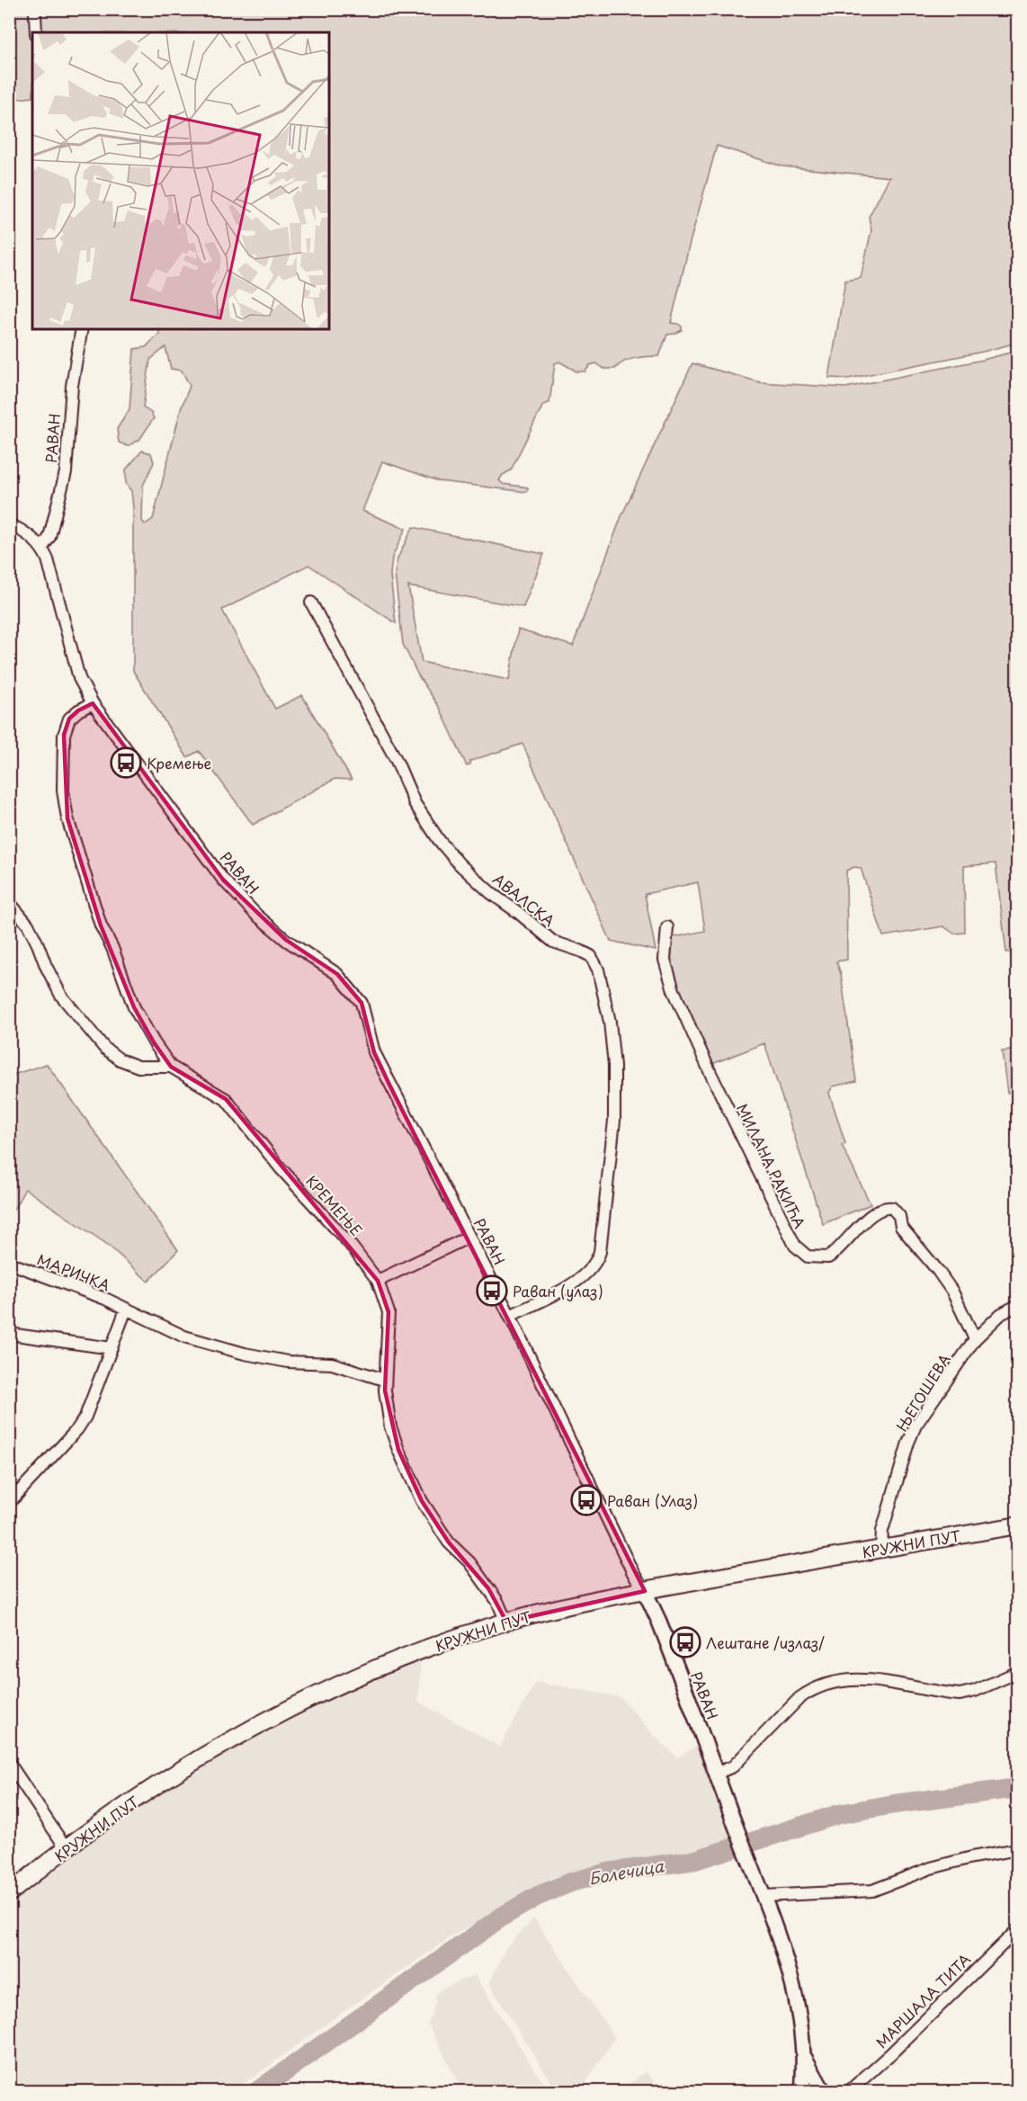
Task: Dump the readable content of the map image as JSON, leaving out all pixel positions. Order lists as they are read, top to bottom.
{
  "streets": {
    "main road": ["КРУЖНИ ПУТ"],
    "street": [
      "РАВАН",
      "АВАЛСКА",
      "МИЛАНА РАКИЋА",
      "КРЕМЕЊЕ",
      "МАРИЧКА",
      "ЊЕГОШЕВА",
      "МАРШАЛА ТИТА"
    ]
  },
  "crossings": [
    ["РАВАН", "АВАЛСКА"],
    ["РАВАН", "КРУЖНИ ПУТ"],
    ["МИЛАНА РАКИЋА", "ЊЕГОШЕВА"],
    ["КРЕМЕЊЕ", "МАРИЧКА"],
    ["КРЕМЕЊЕ", "КРУЖНИ ПУТ"],
    ["ЊЕГОШЕВА", "КРУЖНИ ПУТ"]
  ],
  "water": ["Болечица"],
  "places": {
    "bus stop": [
      "Кремење",
      "Раван (улаз)",
      "Раван (Улаз)",
      "Лештане /излаз/"
    ]
  }
}
